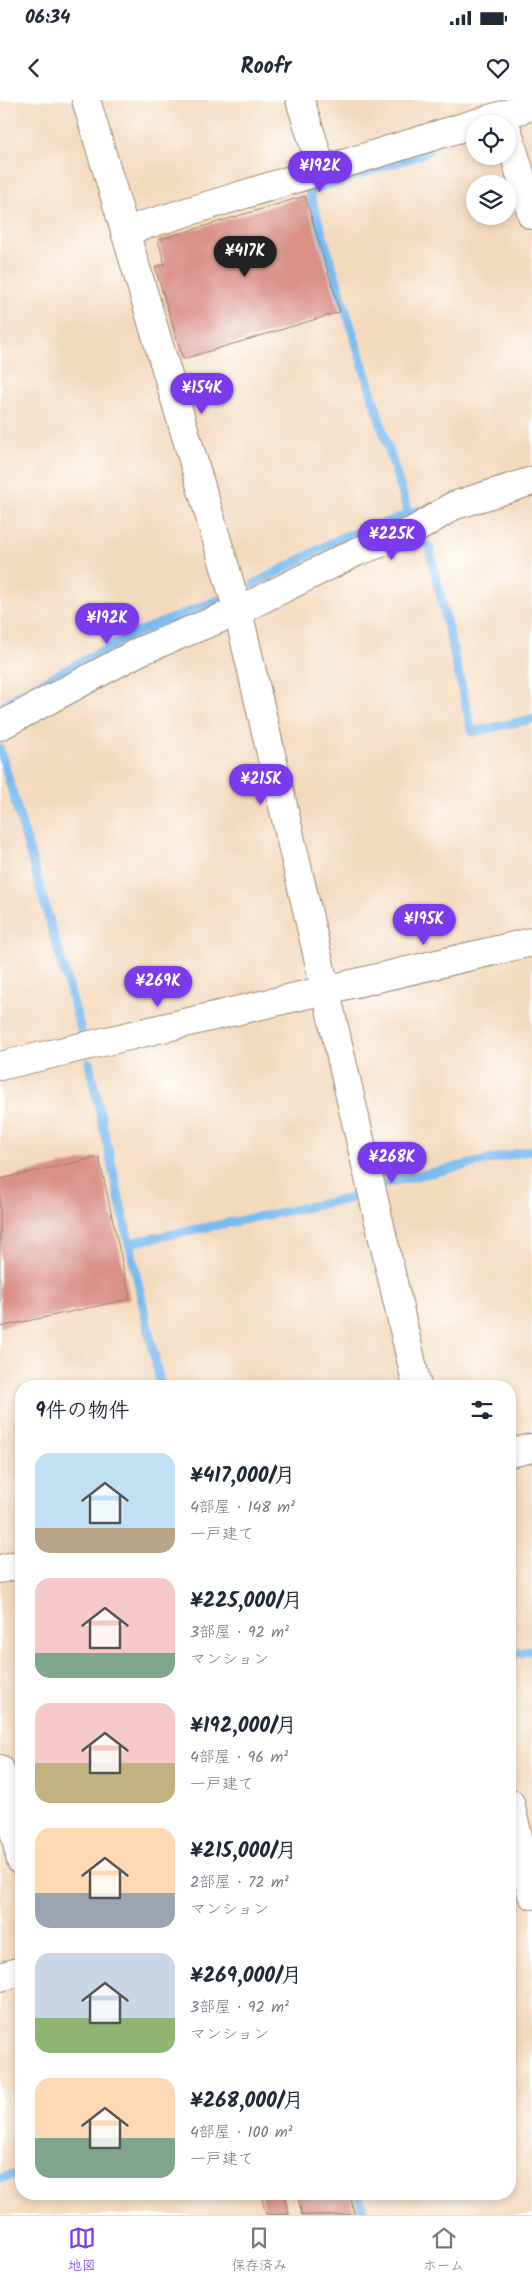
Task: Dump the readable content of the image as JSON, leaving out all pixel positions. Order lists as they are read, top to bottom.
{
  "page": {
    "status": "06:34",
    "header": "Roofr",
    "price": [
      "¥192K",
      "¥417K",
      "¥154K",
      "¥225K",
      "¥192K",
      "¥215K",
      "¥195K",
      "¥269K",
      "¥268K"
    ],
    "heading": "9件の物件",
    "list": [
      {
        "name": "¥417,000/月",
        "note": "4部屋 · 148 m² · 一戸建て"
      },
      {
        "name": "¥225,000/月",
        "note": "3部屋 · 92 m² · マンション"
      },
      {
        "name": "¥192,000/月",
        "note": "4部屋 · 96 m² · 一戸建て"
      },
      {
        "name": "¥215,000/月",
        "note": "2部屋 · 72 m² · マンション"
      },
      {
        "name": "¥269,000/月",
        "note": "3部屋 · 92 m² · マンション"
      },
      {
        "name": "¥268,000/月",
        "note": "4部屋 · 100 m² · 一戸建て"
      }
    ],
    "tabs": ["地図", "保存済み", "ホーム"]
  }
}
